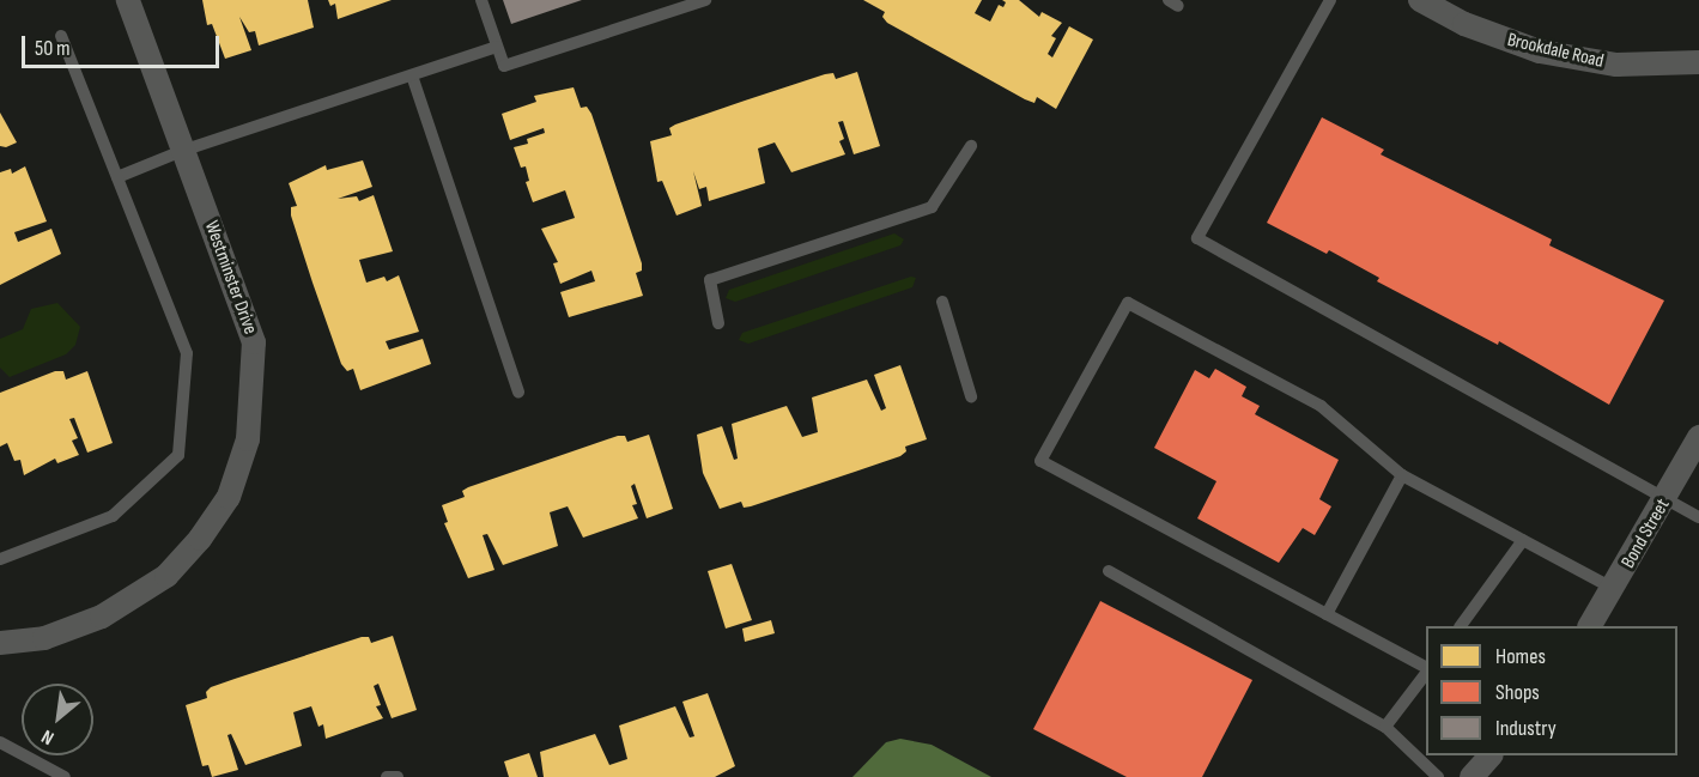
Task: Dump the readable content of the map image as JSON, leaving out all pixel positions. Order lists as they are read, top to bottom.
{
  "streets": {
    "street": ["Brookdale Road", "Westminster Drive", "Bond Street"]
  },
  "legend": ["Homes", "Shops", "Industry"],
  "scale_bar": "50 m",
  "north": "bottom left"
}
